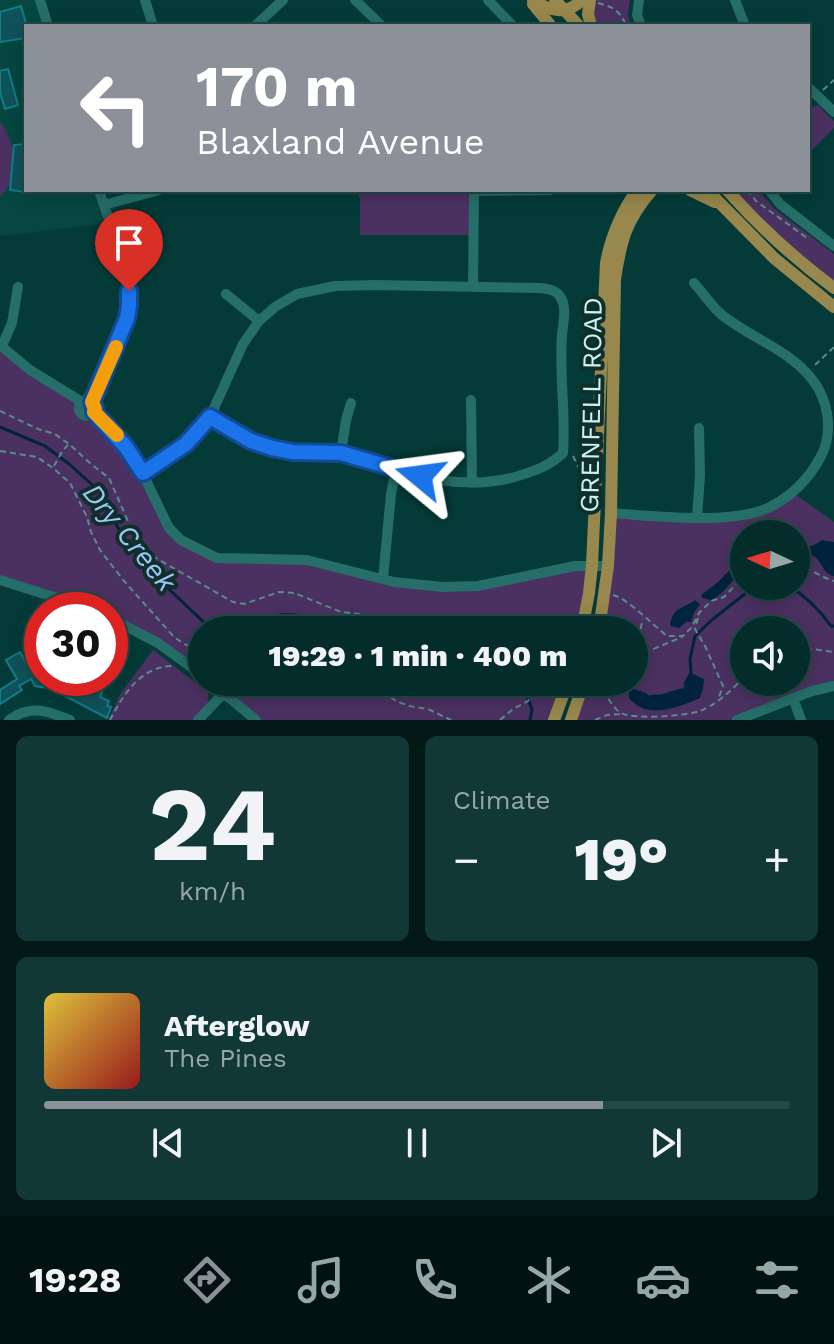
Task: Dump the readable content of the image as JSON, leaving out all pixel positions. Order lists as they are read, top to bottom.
{
  "streets": {
    "main road": ["GRENFELL ROAD"]
  },
  "water": ["Dry Creek"],
  "north": "left",
  "page": {
    "turn": ["170 m", "Blaxland Avenue"],
    "limit": "30",
    "trip": "19:29 · 1 min · 400 m",
    "tile": [
      ["24", "km/h"],
      "Climate"
    ],
    "heat": ["−", "19°", "+"],
    "song": ["Afterglow", "The Pines"],
    "tabs": "19:28"
  }
}
